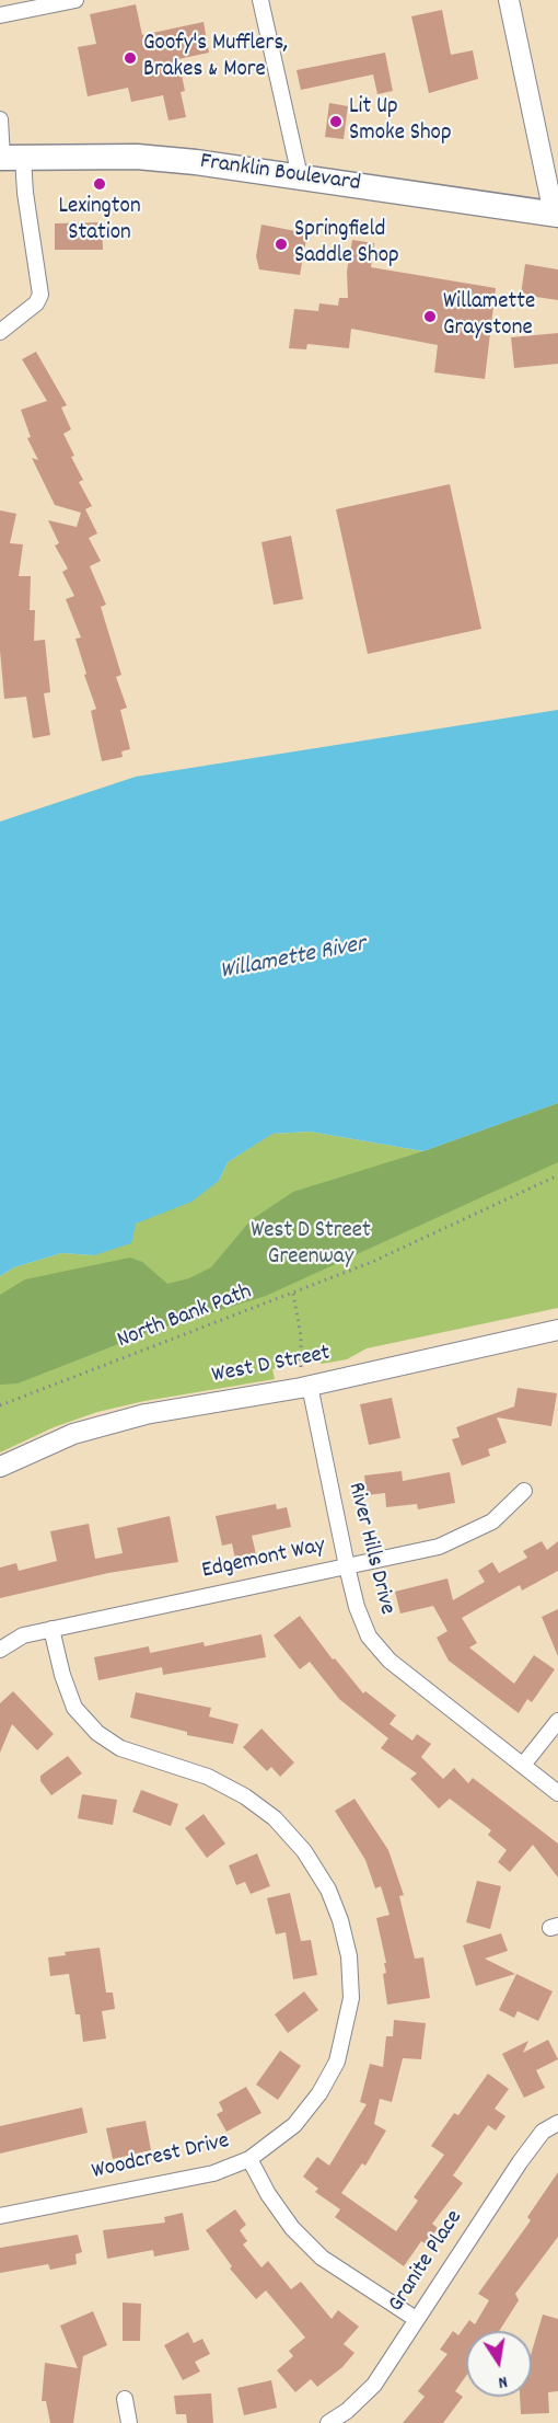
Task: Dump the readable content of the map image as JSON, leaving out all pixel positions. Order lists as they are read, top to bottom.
{
  "streets": {
    "main road": ["Franklin Boulevard"],
    "street": [
      "West D Street",
      "River Hills Drive",
      "Edgemont Way",
      "Woodcrest Drive",
      "Granite Place"
    ],
    "path": ["North Bank Path"]
  },
  "crossings": [
    ["West D Street", "River Hills Drive"],
    ["River Hills Drive", "Edgemont Way"],
    ["Edgemont Way", "Woodcrest Drive"]
  ],
  "water": ["Willamette River"],
  "parks": ["West D Street Greenway"],
  "places": [
    "Goofy's Mufflers, Brakes & More",
    "Lit Up Smoke Shop",
    "Lexington Station",
    "Springfield Saddle Shop",
    "Willamette Graystone"
  ],
  "north": "bottom"
}
